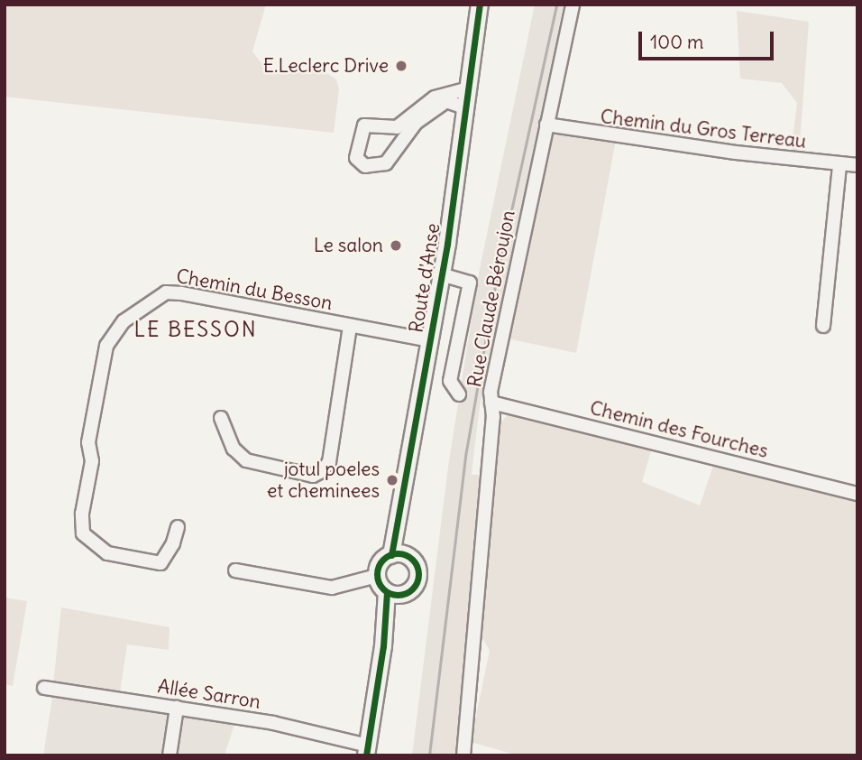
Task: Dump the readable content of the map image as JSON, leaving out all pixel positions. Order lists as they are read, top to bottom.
{
  "streets": {
    "main road": ["Route d'Anse"],
    "street": [
      "Chemin du Gros Terreau",
      "Chemin du Besson",
      "Rue Claude Béroujon",
      "Chemin des Fourches",
      "Allée Sarron"
    ]
  },
  "crossings": [
    ["Chemin du Gros Terreau", "Rue Claude Béroujon"],
    ["Route d'Anse", "Chemin du Besson"],
    ["Rue Claude Béroujon", "Chemin des Fourches"]
  ],
  "districts": ["LE BESSON"],
  "places": ["E.Leclerc Drive", "Le salon", "jotul poeles et cheminees"],
  "scale_bar": "100 m"
}
